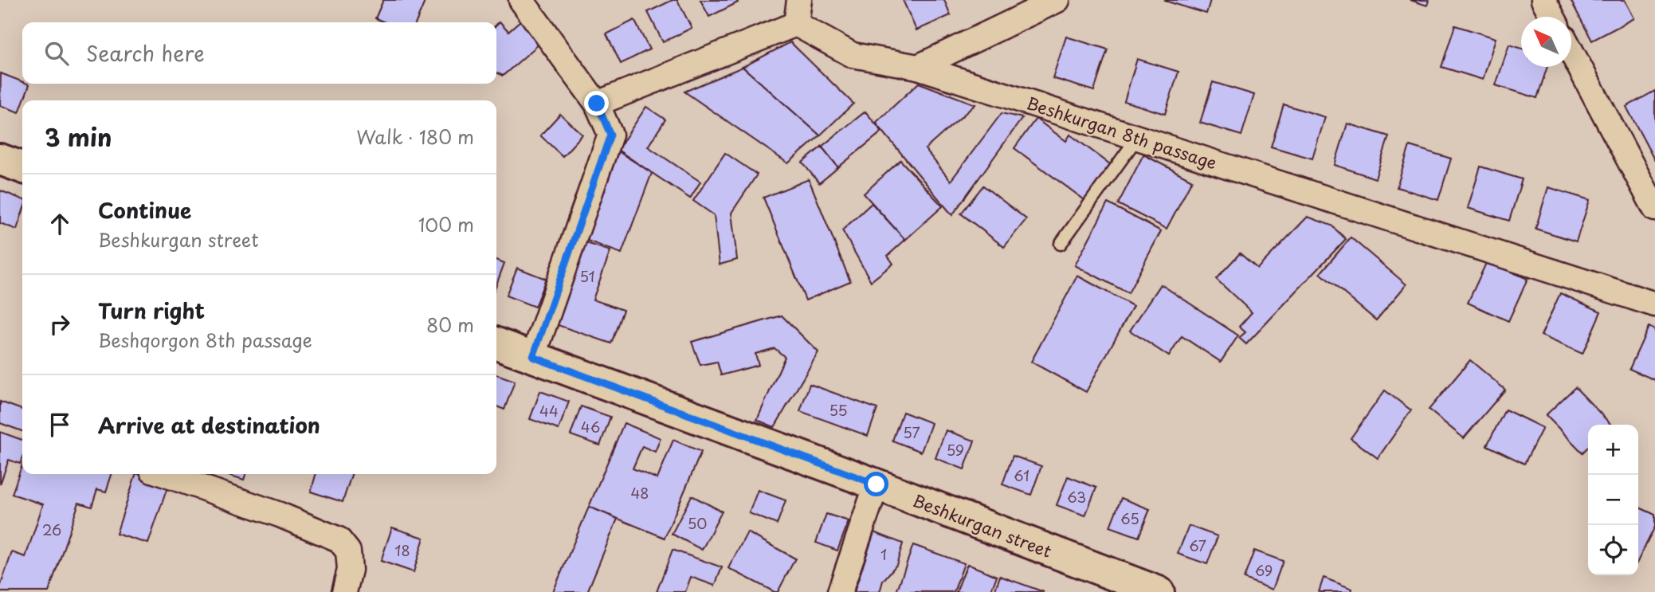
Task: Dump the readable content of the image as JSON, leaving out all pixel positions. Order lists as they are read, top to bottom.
{
  "streets": {
    "street": ["Beshkurgan 8th passage", "Beshkurgan street"]
  },
  "house_numbers": [
    "51",
    "55",
    "44",
    "46",
    "57",
    "59",
    "61",
    "48",
    "63",
    "65",
    "50",
    "26",
    "67",
    "18",
    "1",
    "69"
  ],
  "north": "top left",
  "page": {
    "search": "Search here",
    "heading": ["3 min", "Walk · 180 m"],
    "list": [
      ["Continue", "Beshkurgan street", "100 m"],
      ["Turn right", "Beshqorgon 8th passage", "80 m"],
      "Arrive at destination"
    ],
    "map_buttons": ["+", "−"]
  }
}
